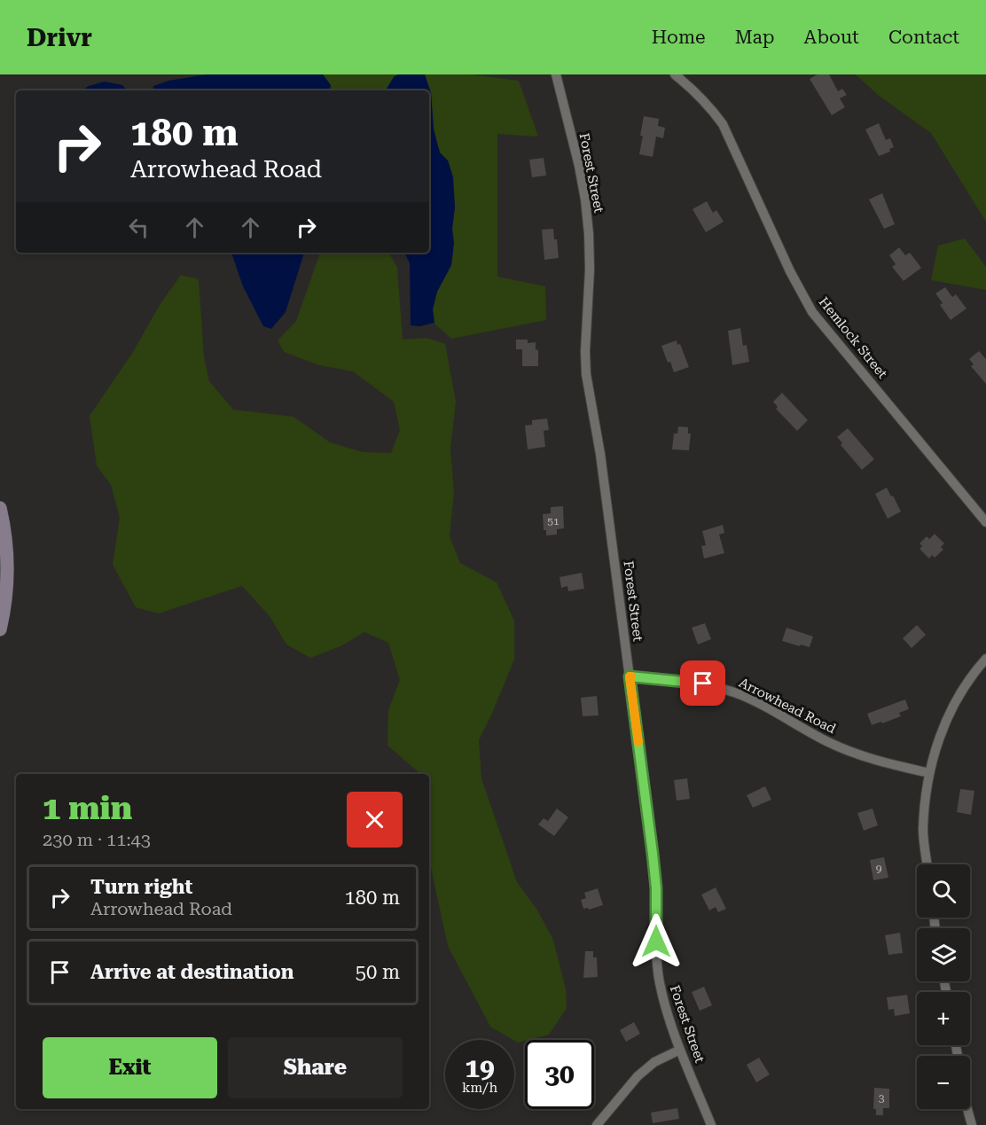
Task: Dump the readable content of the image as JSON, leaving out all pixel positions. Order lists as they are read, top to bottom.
{
  "streets": {
    "street": ["Forest Street", "Hemlock Street", "Arrowhead Road"]
  },
  "crossings": [
    ["Forest Street", "Arrowhead Road"]
  ],
  "house_numbers": ["51", "9", "3"],
  "page": {
    "header": "Drivr",
    "nav": [
      "Home",
      "Map",
      "About",
      "Contact"
    ],
    "turn": ["180 m", "Arrowhead Road"],
    "heading": ["1 min", "230 m · 11:43"],
    "map_buttons": ["+", "−"],
    "list": [
      {
        "name": "Turn right",
        "note": "Arrowhead Road",
        "value": "180 m"
      },
      {
        "name": "Arrive at destination",
        "value": "50 m"
      }
    ],
    "buttons": ["Exit", "Share"],
    "speed": "19 km/h",
    "limit": "30"
  }
}
